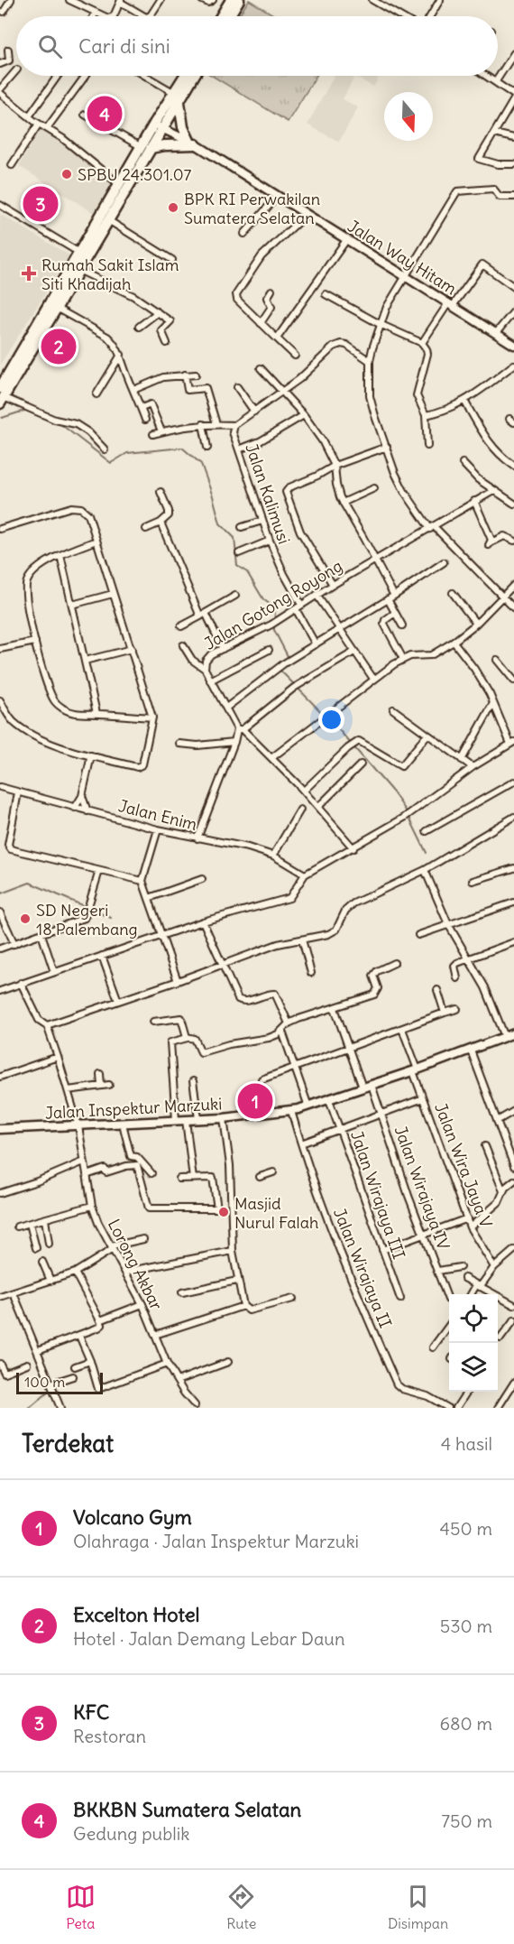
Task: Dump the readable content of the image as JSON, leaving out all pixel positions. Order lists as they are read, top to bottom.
{
  "streets": {
    "street": [
      "Jalan Way Hitam",
      "Jalan Kalimusi",
      "Jalan Gotong Royong",
      "Jalan Enim",
      "Jalan Inspektur Marzuki",
      "Jalan Wira Jaya V",
      "Jalan Wirajaya IV",
      "Jalan Wirajaya III",
      "Lorong Akbar",
      "Jalan Wirajaya II"
    ]
  },
  "crossings": [
    ["Jalan Kalimusi", "Jalan Gotong Royong"],
    ["Jalan Inspektur Marzuki", "Jalan Wira Jaya V"],
    ["Jalan Inspektur Marzuki", "Jalan Wirajaya IV"],
    ["Jalan Inspektur Marzuki", "Jalan Wirajaya III"],
    ["Jalan Inspektur Marzuki", "Lorong Akbar"],
    ["Jalan Inspektur Marzuki", "Jalan Wirajaya II"]
  ],
  "places": {
    "other": [
      "SPBU 24.301.07",
      "BPK RI Perwakilan Sumatera Selatan",
      "SD Negeri 18 Palembang",
      "Masjid Nurul Falah"
    ],
    "health": ["Rumah Sakit Islam Siti Khadijah"]
  },
  "scale_bar": "100 m",
  "north": "bottom",
  "page": {
    "search": "Cari di sini",
    "pins": [
      "4",
      "3",
      "2",
      "1"
    ],
    "scale": "100 m",
    "heading": ["Terdekat", "4 hasil"],
    "list": [
      {
        "mark": "1",
        "name": "Volcano Gym",
        "note": "Olahraga · Jalan Inspektur Marzuki",
        "value": "450 m"
      },
      {
        "mark": "2",
        "name": "Excelton Hotel",
        "note": "Hotel · Jalan Demang Lebar Daun",
        "value": "530 m"
      },
      {
        "mark": "3",
        "name": "KFC",
        "note": "Restoran",
        "value": "680 m"
      },
      {
        "mark": "4",
        "name": "BKKBN Sumatera Selatan",
        "note": "Gedung publik",
        "value": "750 m"
      }
    ],
    "nav": ["Peta", "Rute", "Disimpan"]
  }
}
